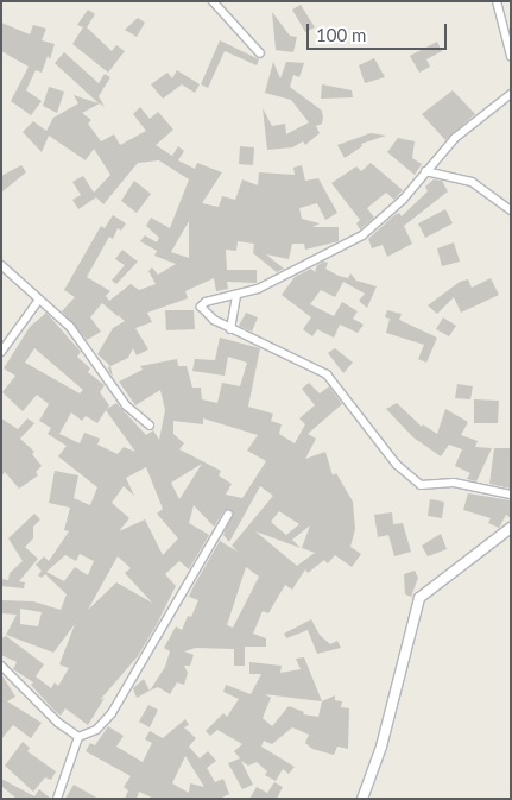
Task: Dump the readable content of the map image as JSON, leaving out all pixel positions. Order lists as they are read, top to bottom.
{
  "scale_bar": "100 m"
}
